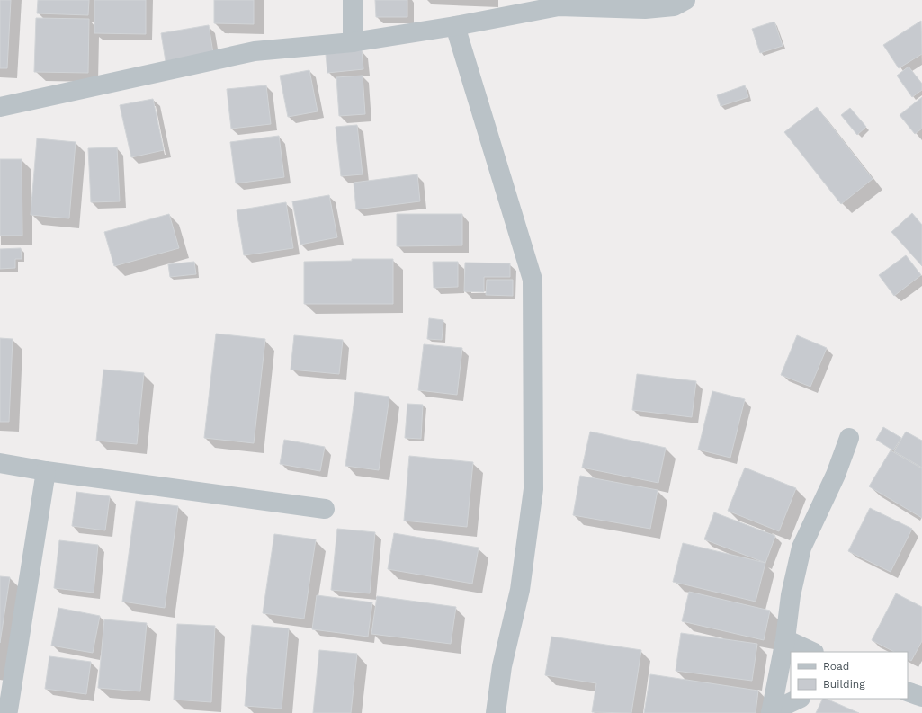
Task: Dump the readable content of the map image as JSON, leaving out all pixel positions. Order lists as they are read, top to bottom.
{
  "legend": ["Road", "Building"]
}
